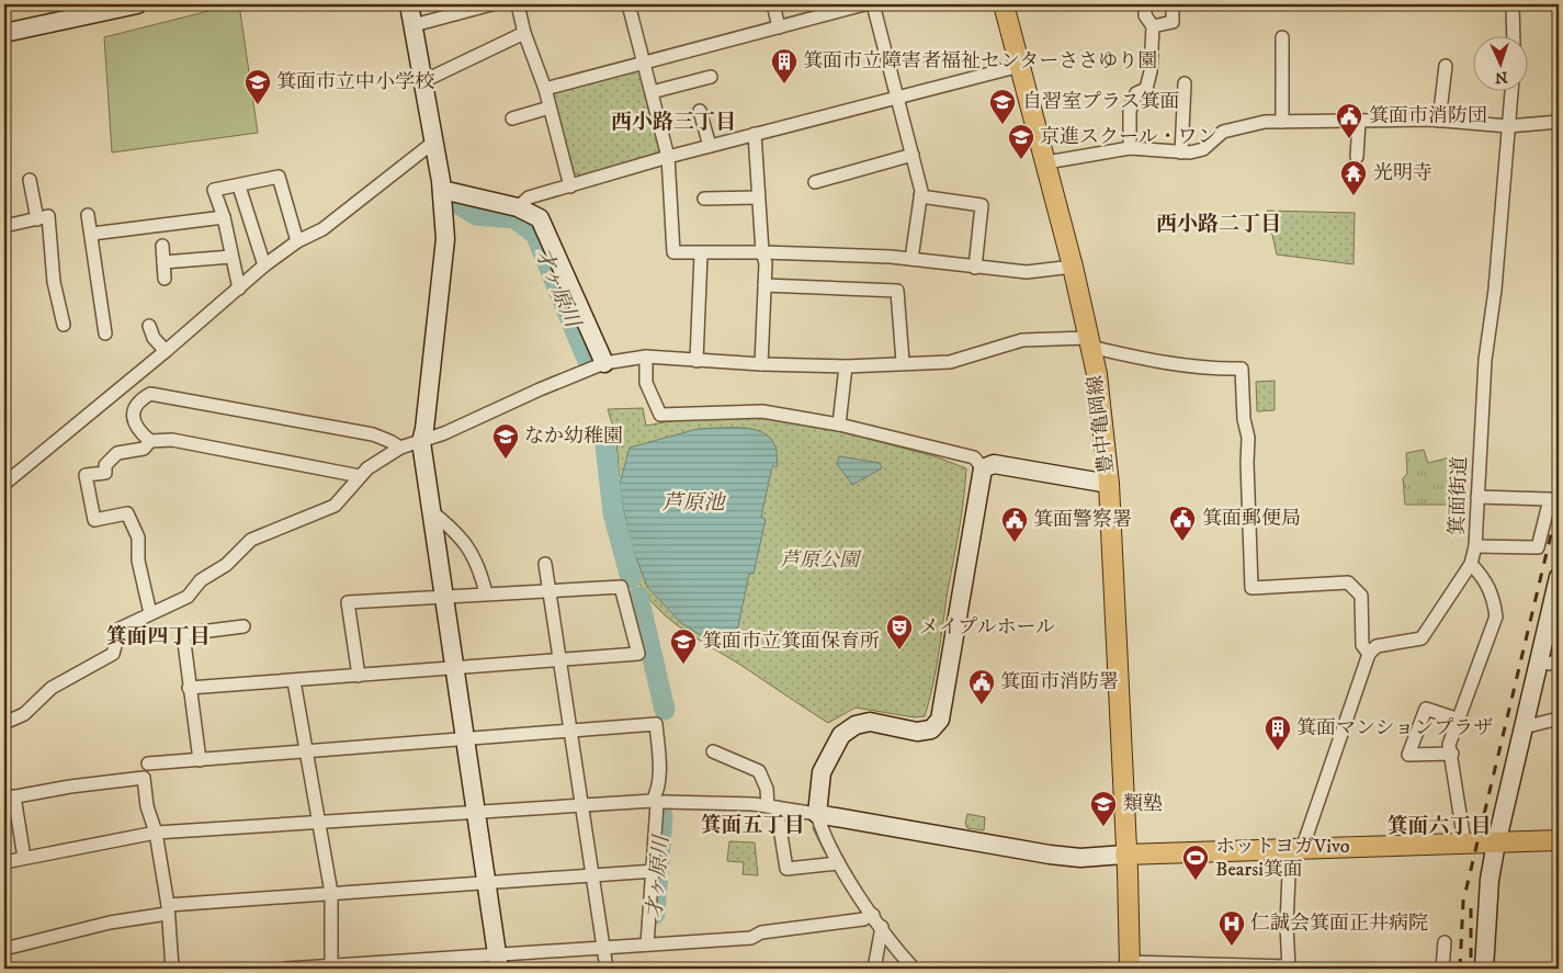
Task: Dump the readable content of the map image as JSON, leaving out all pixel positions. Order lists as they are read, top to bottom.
{
  "streets": {
    "main road": ["豊中亀岡線"],
    "street": ["箕面街道"]
  },
  "districts": [
    "西小路三丁目",
    "西小路二丁目",
    "箕面四丁目",
    "箕面五丁目",
    "箕面六丁目"
  ],
  "water": ["才ヶ原川", "芦原池"],
  "parks": ["芦原公園"],
  "places": {
    "building": ["箕面市立障害者福祉センターささゆり園", "箕面マンションプラザ"],
    "school or university": [
      "箕面市立中小学校",
      "自習室プラス箕面",
      "京進スクール・ワン",
      "なか幼稚園",
      "箕面市立箕面保育所",
      "類塾"
    ],
    "public building": [
      "箕面市消防団",
      "箕面郵便局",
      "箕面警察署",
      "箕面市消防署"
    ],
    "temple": ["光明寺"],
    "theatre": ["メイプルホール"],
    "sports": ["ホットヨガVivo Bearsi箕面"],
    "hospital": ["仁誠会箕面正井病院"]
  },
  "north": "bottom"
}
